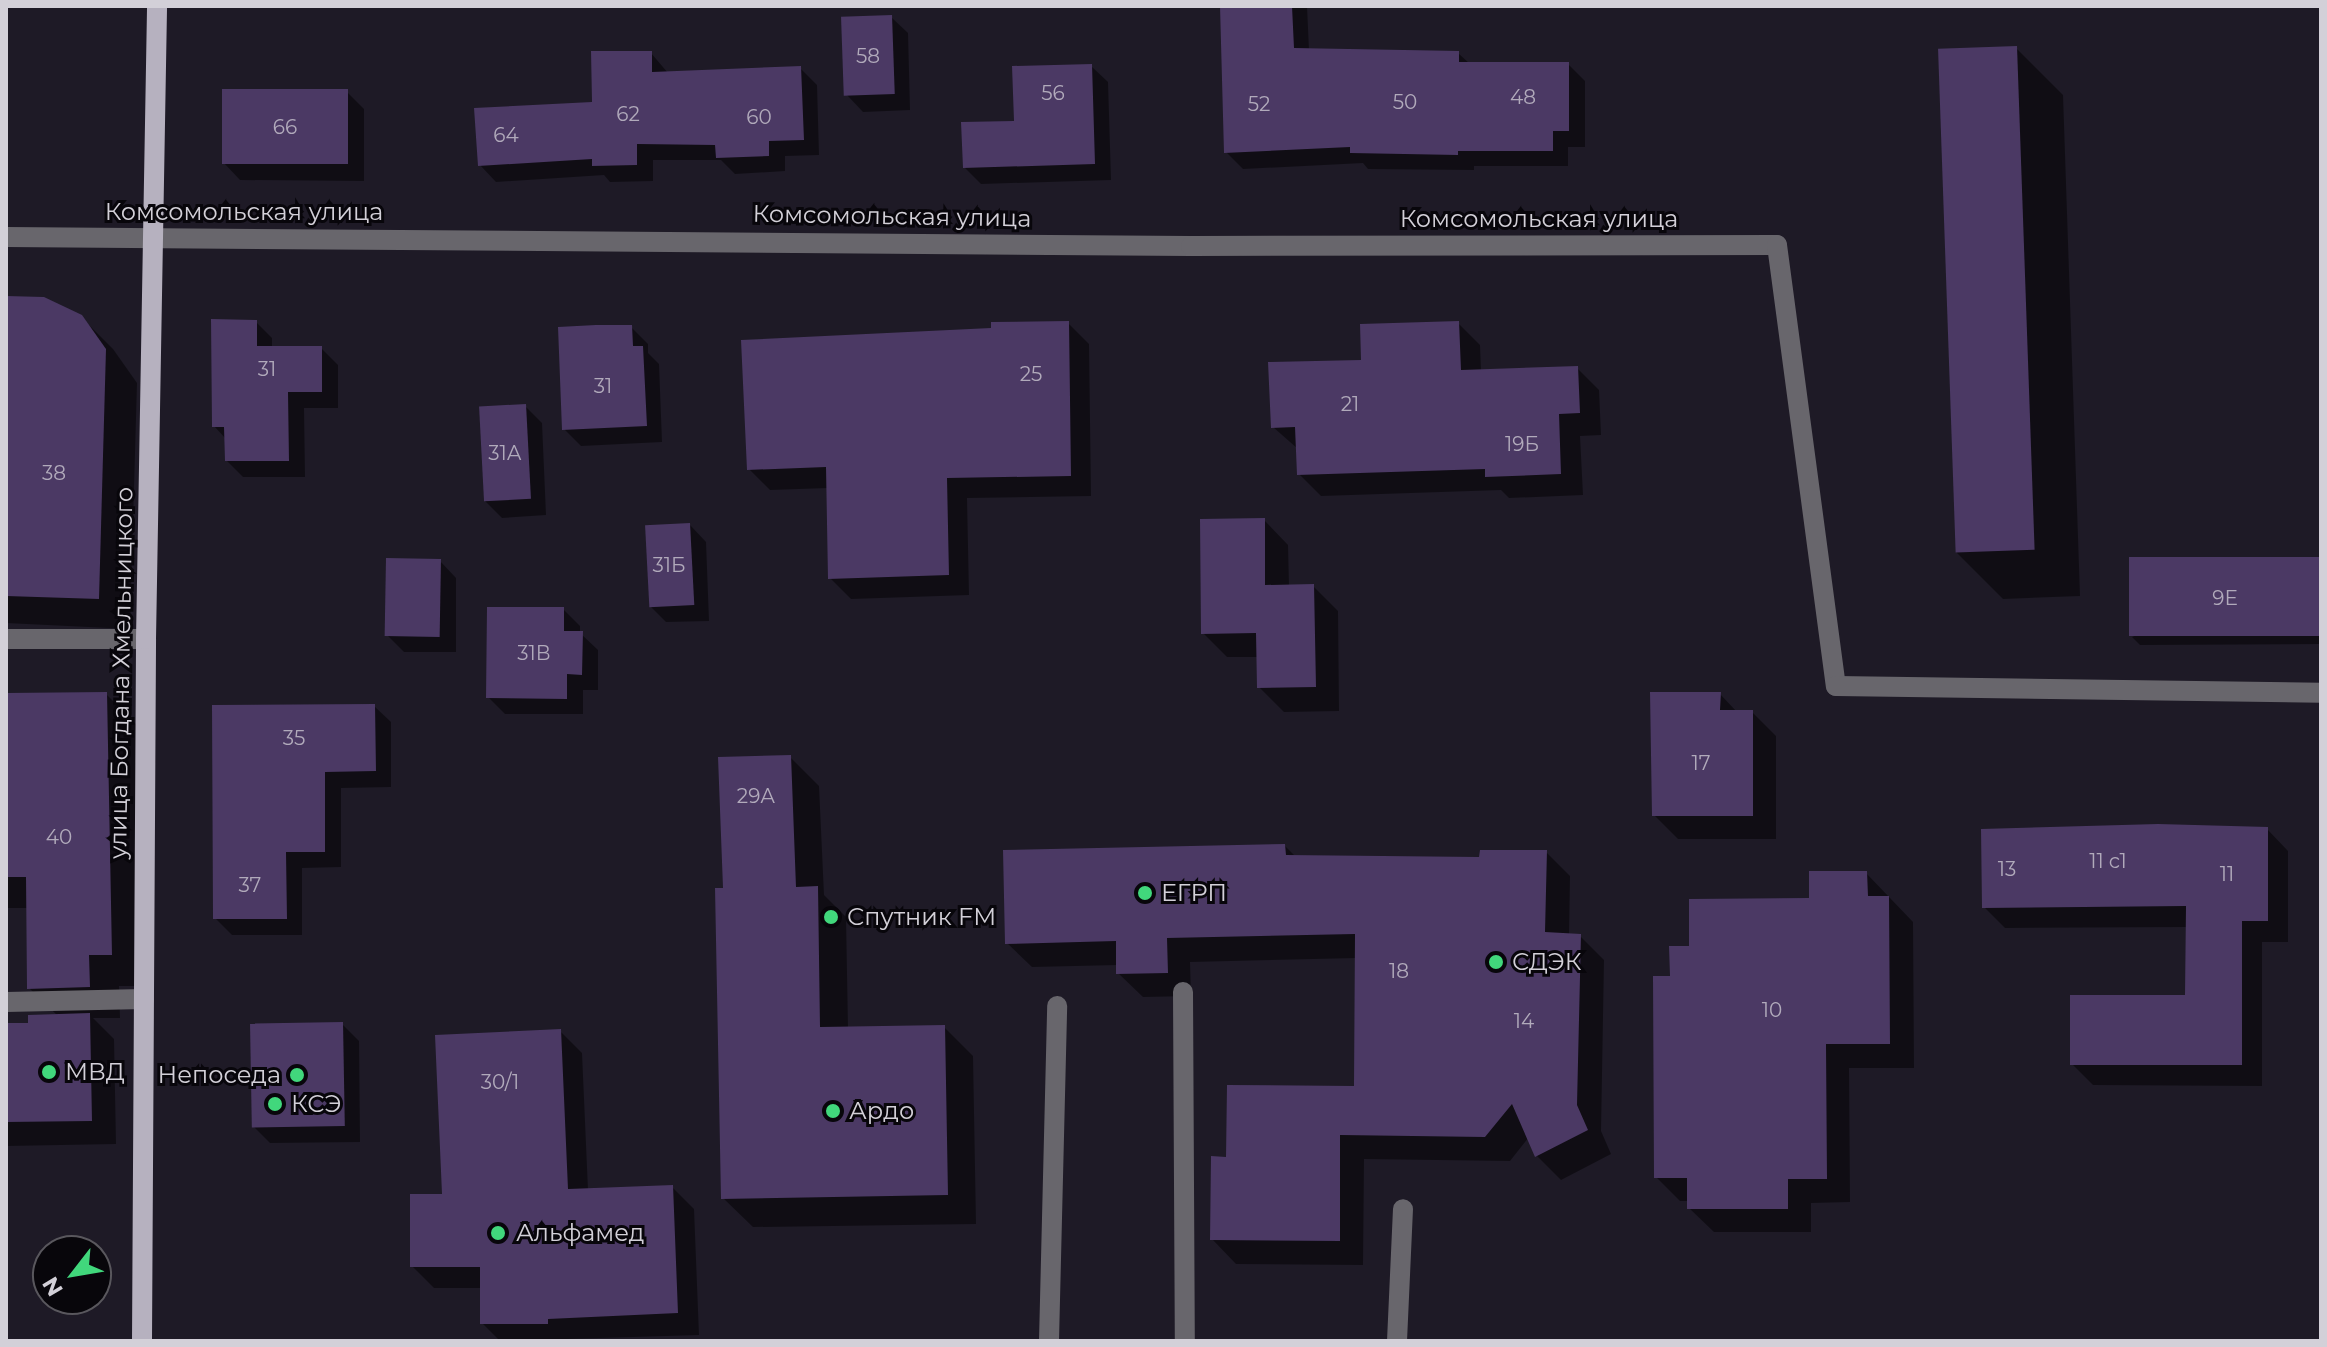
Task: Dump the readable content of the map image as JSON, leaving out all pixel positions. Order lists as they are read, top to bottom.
{
  "streets": {
    "main road": ["улица Богдана Хмельницкого"],
    "street": ["Комсомольская улица"]
  },
  "crossings": [
    ["Комсомольская улица", "улица Богдана Хмельницкого"]
  ],
  "places": [
    "ЕГРП",
    "Спутник FM",
    "СДЭК",
    "МВД",
    "Непоседа",
    "КСЭ",
    "Ардо",
    "Альфамед"
  ],
  "house_numbers": [
    "58",
    "56",
    "48",
    "50",
    "52",
    "62",
    "60",
    "66",
    "64",
    "31",
    "25",
    "31",
    "21",
    "19Б",
    "31А",
    "38",
    "31Б",
    "9Е",
    "31В",
    "35",
    "17",
    "29А",
    "40",
    "11 с1",
    "13",
    "11",
    "37",
    "18",
    "10",
    "14",
    "30/1"
  ],
  "north": "bottom left"
}
